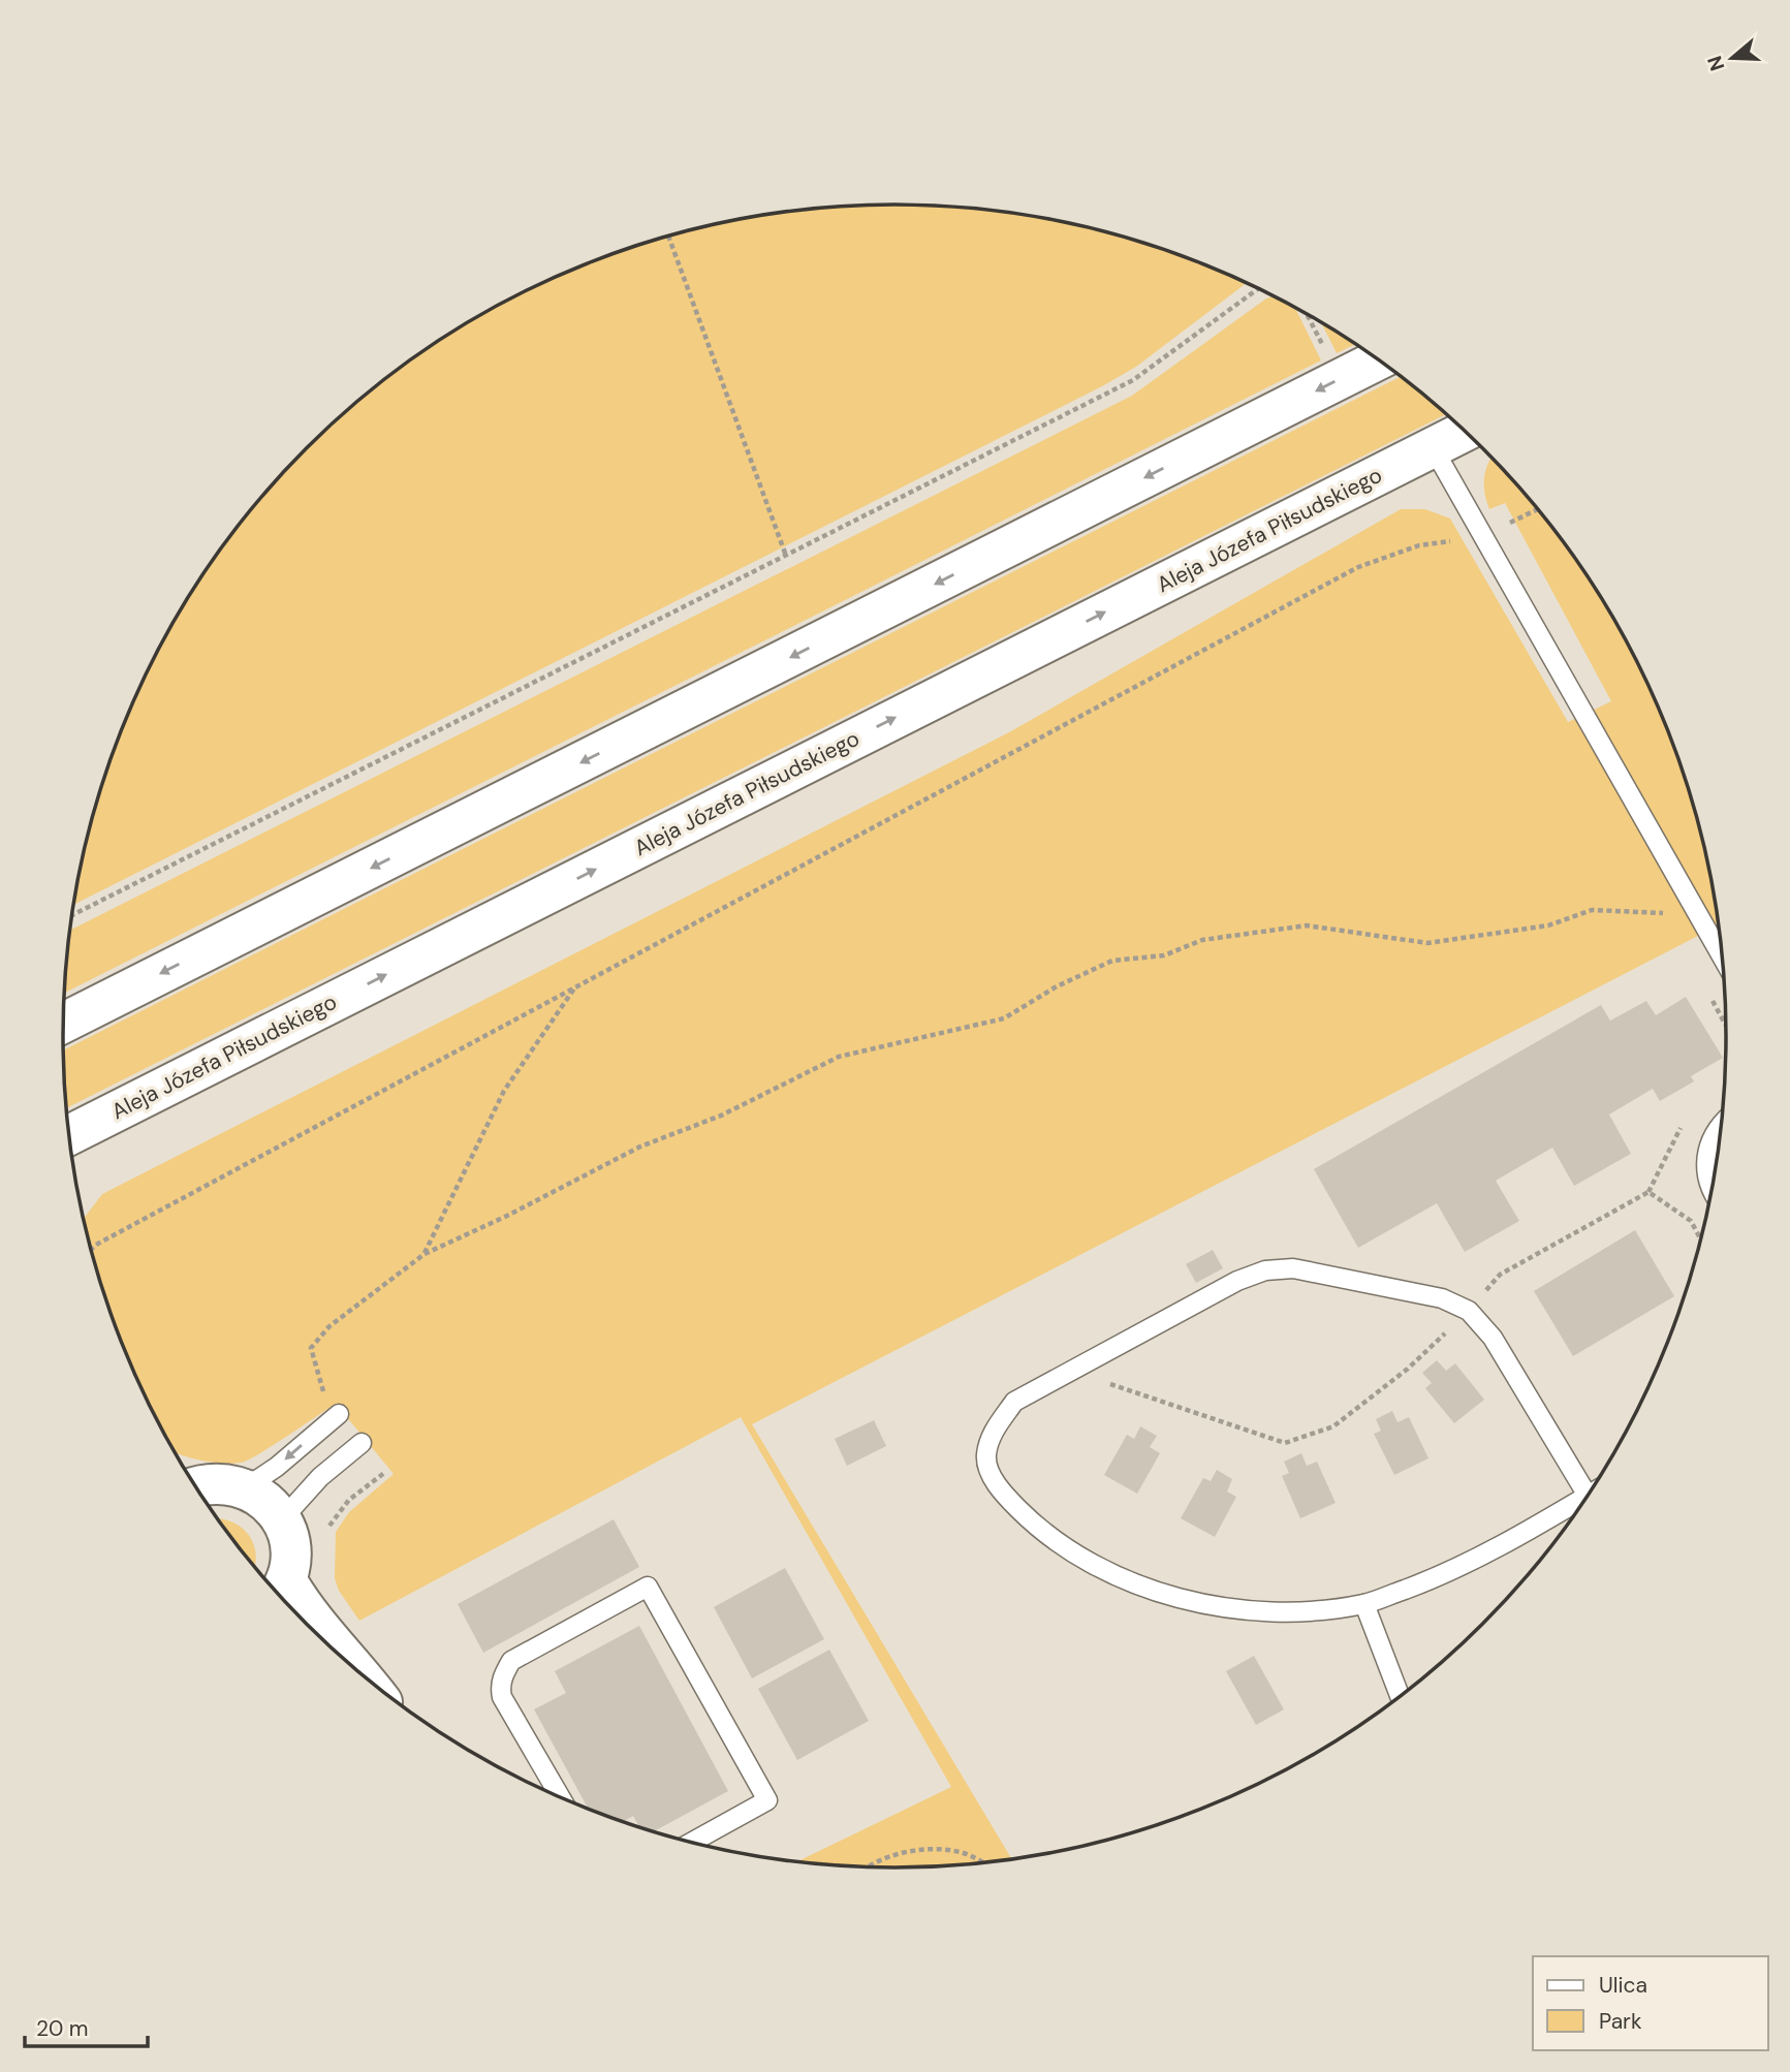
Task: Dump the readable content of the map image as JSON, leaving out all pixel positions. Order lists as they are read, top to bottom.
{
  "streets": {
    "main road": ["Aleja Józefa Piłsudskiego"]
  },
  "legend": ["Ulica", "Park"],
  "scale_bar": "20 m",
  "north": "left"
}
